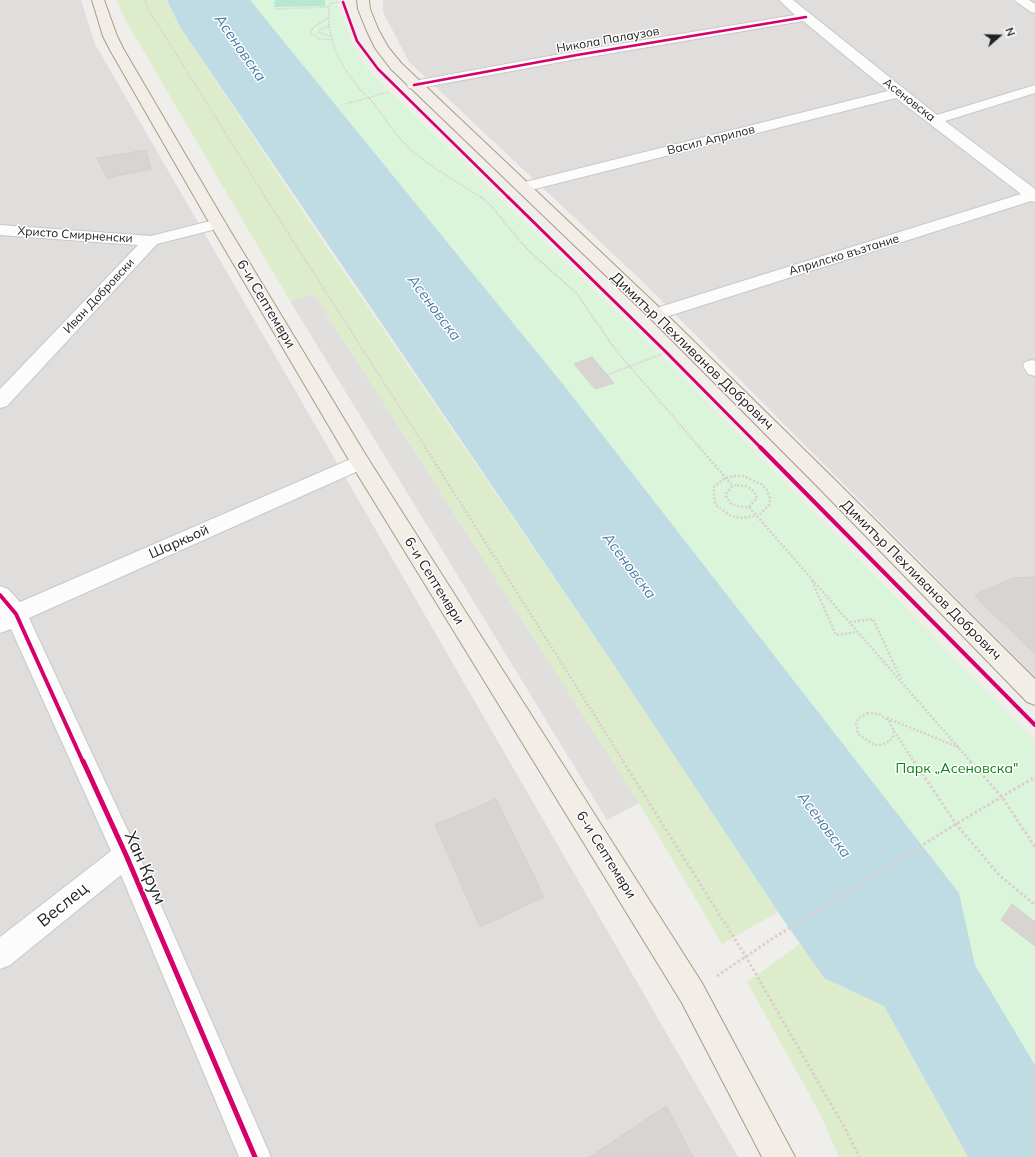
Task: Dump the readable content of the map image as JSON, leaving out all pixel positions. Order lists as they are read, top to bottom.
{
  "streets": {
    "main road": ["6-и Септември", "Димитър Пехливанов Добрович"],
    "street": [
      "Никола Палаузов",
      "Асеновска",
      "Васил Априлов",
      "Христо Смирненски",
      "Априлско възтание",
      "Иван Добровски",
      "Шаркьой",
      "Хан Крум",
      "Веслец"
    ]
  },
  "crossings": [
    ["Никола Палаузов", "Асеновска"],
    ["Никола Палаузов", "Димитър Пехливанов Добрович"],
    ["Асеновска", "Васил Априлов"],
    ["Асеновска", "Априлско възтание"],
    ["Васил Априлов", "Димитър Пехливанов Добрович"],
    ["Христо Смирненски", "Иван Добровски"],
    ["Априлско възтание", "Димитър Пехливанов Добрович"],
    ["6-и Септември", "Шаркьой"],
    ["Шаркьой", "Хан Крум"],
    ["Хан Крум", "Веслец"]
  ],
  "water": ["Асеновска"],
  "parks": ["Парк „Асеновска\""],
  "north": "right"
}
